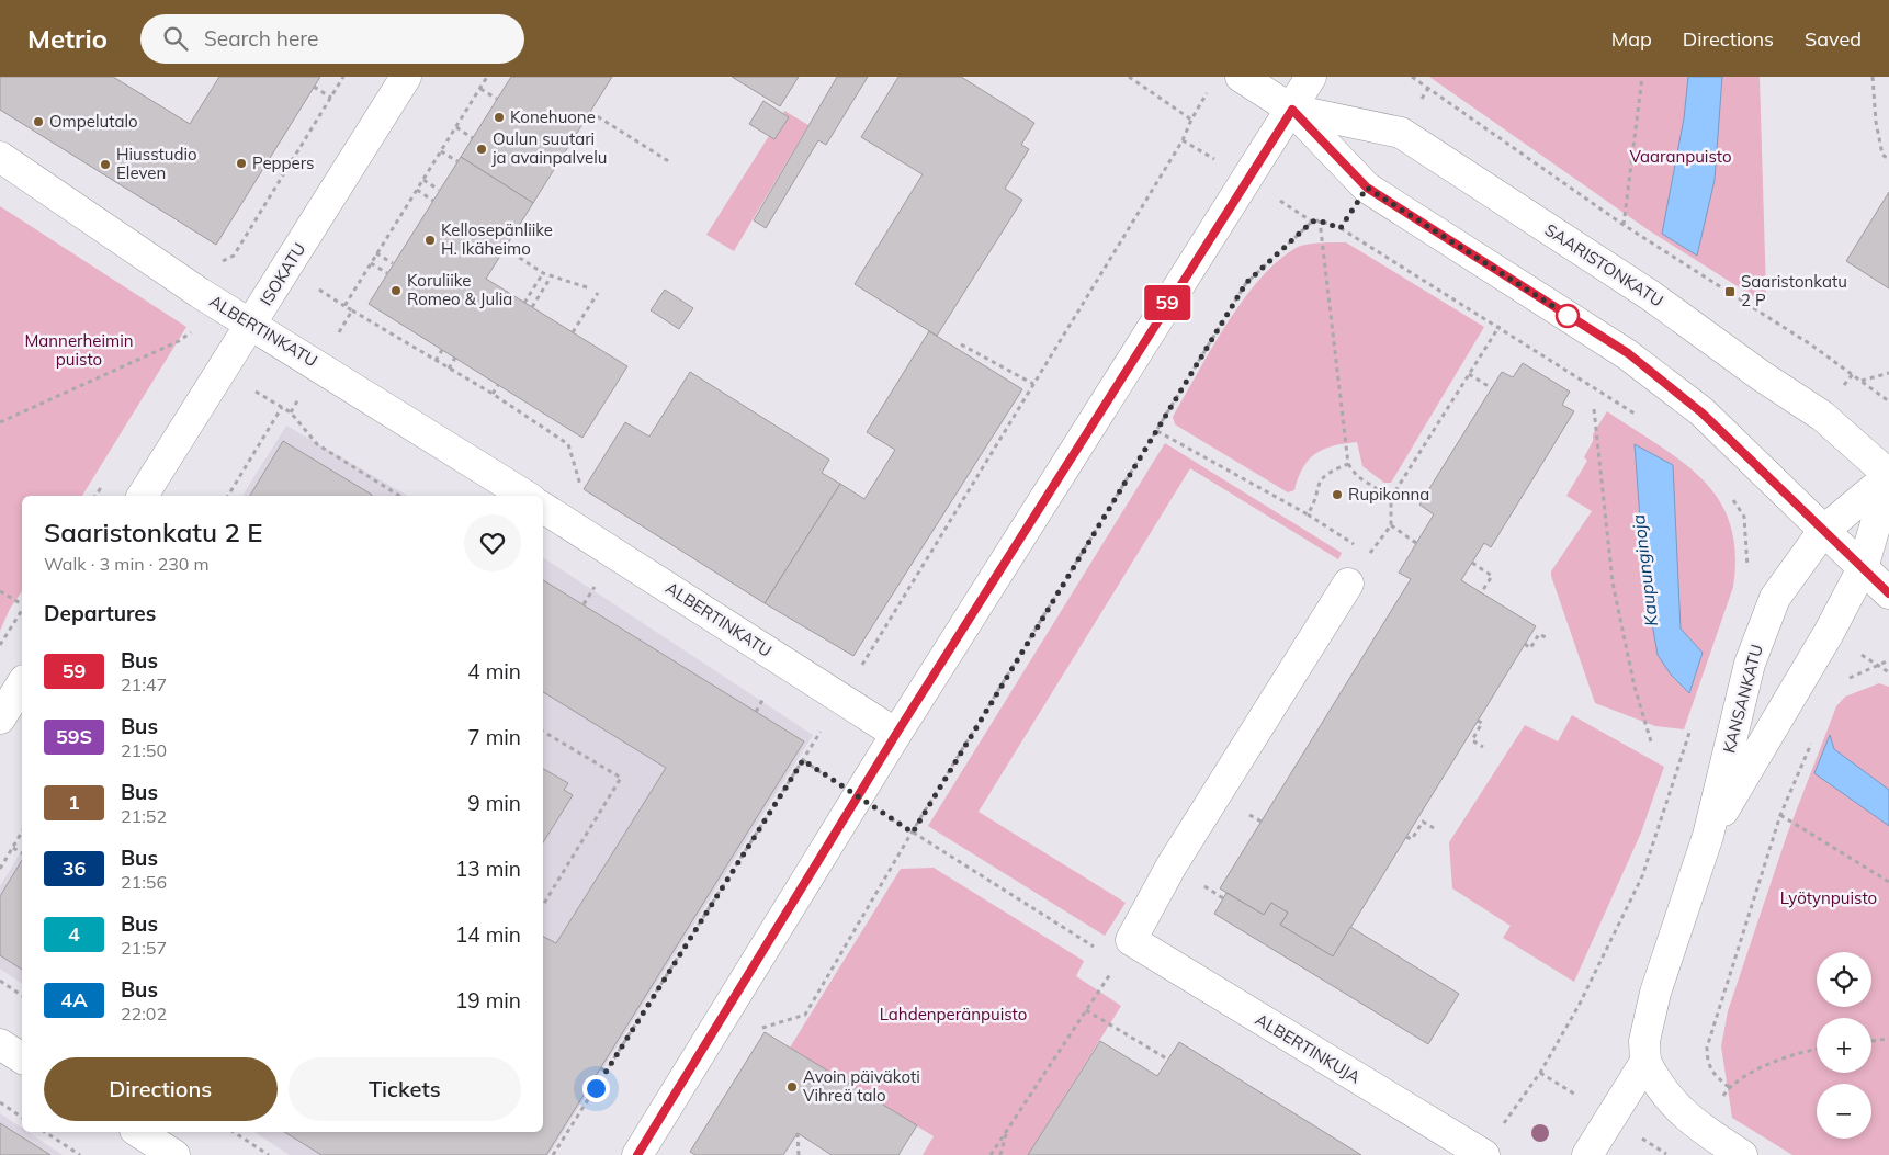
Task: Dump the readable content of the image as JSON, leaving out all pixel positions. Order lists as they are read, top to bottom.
{
  "streets": {
    "main road": [
      "SAARISTONKATU",
      "ISOKATU",
      "ALBERTINKATU",
      "KANSANKATU",
      "ALBERTINKUJA"
    ]
  },
  "crossings": [
    ["SAARISTONKATU", "KANSANKATU"],
    ["ISOKATU", "ALBERTINKATU"]
  ],
  "water": ["Kaupunginoja"],
  "parks": [
    "Vaaranpuisto",
    "Mannerheimin puisto",
    "Lyötynpuisto",
    "Lahdenperänpuisto"
  ],
  "places": {
    "other": [
      "Konehuone",
      "Ompelutalo",
      "Oulun suutari ja avainpalvelu",
      "Peppers",
      "Hiusstudio Eleven",
      "Kellosepänliike H. Ikäheimo",
      "Koruliike Romeo & Julia",
      "Rupikonna",
      "Avoin päiväkoti Vihreä talo"
    ],
    "transit": ["Saaristonkatu 2 P"]
  },
  "lines": ["bus line 59"],
  "page": {
    "header": "Metrio",
    "search": "Search here",
    "nav": ["Map", "Directions", "Saved"],
    "on_map": "59",
    "heading": [
      ["Saaristonkatu 2 E", "Walk · 3 min · 230 m"],
      "Departures"
    ],
    "list": [
      {
        "mark": "59",
        "name": "Bus",
        "note": "21:47",
        "value": "4 min"
      },
      {
        "mark": "59S",
        "name": "Bus",
        "note": "21:50",
        "value": "7 min"
      },
      {
        "mark": "1",
        "name": "Bus",
        "note": "21:52",
        "value": "9 min"
      },
      {
        "mark": "36",
        "name": "Bus",
        "note": "21:56",
        "value": "13 min"
      },
      {
        "mark": "4",
        "name": "Bus",
        "note": "21:57",
        "value": "14 min"
      },
      {
        "mark": "4A",
        "name": "Bus",
        "note": "22:02",
        "value": "19 min"
      }
    ],
    "map_buttons": ["+", "−"],
    "buttons": ["Directions", "Tickets"]
  }
}
